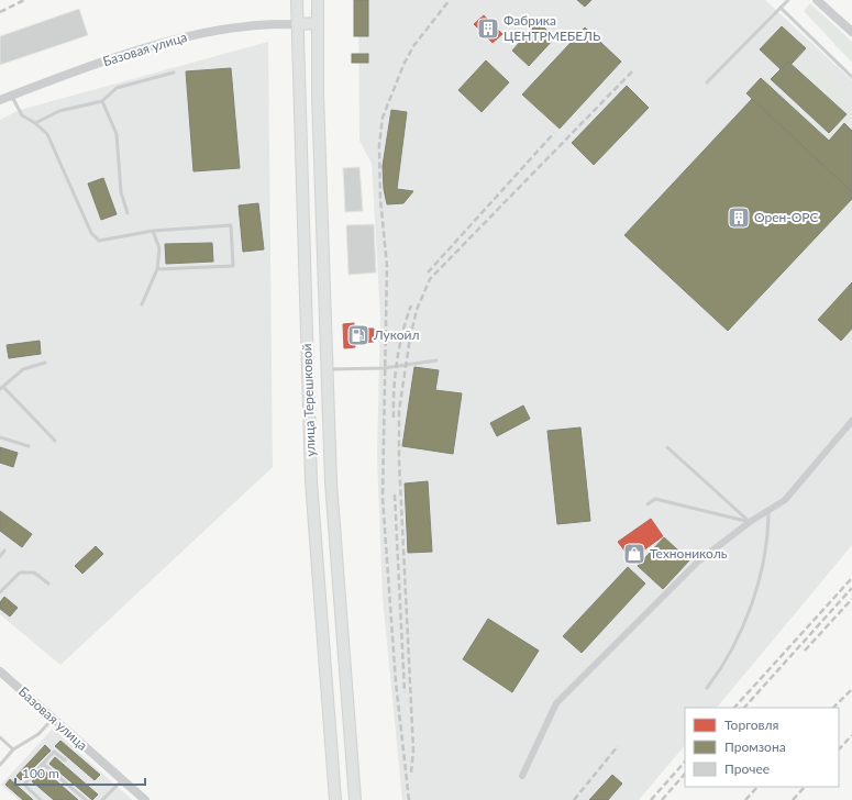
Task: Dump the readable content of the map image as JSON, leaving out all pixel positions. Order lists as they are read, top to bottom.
{
  "streets": {
    "main road": ["улица Терешковой"],
    "street": ["Базовая улица"]
  },
  "crossings": [
    ["Базовая улица", "улица Терешковой"]
  ],
  "places": {
    "building": ["Фабрика ЦЕНТРМЕБЕЛЬ", "Орен-ОРС"],
    "fuel station": ["Лукойл"],
    "shop": ["Технониколь"]
  },
  "legend": ["Торговля", "Промзона", "Прочее"],
  "scale_bar": "100 m"
}
